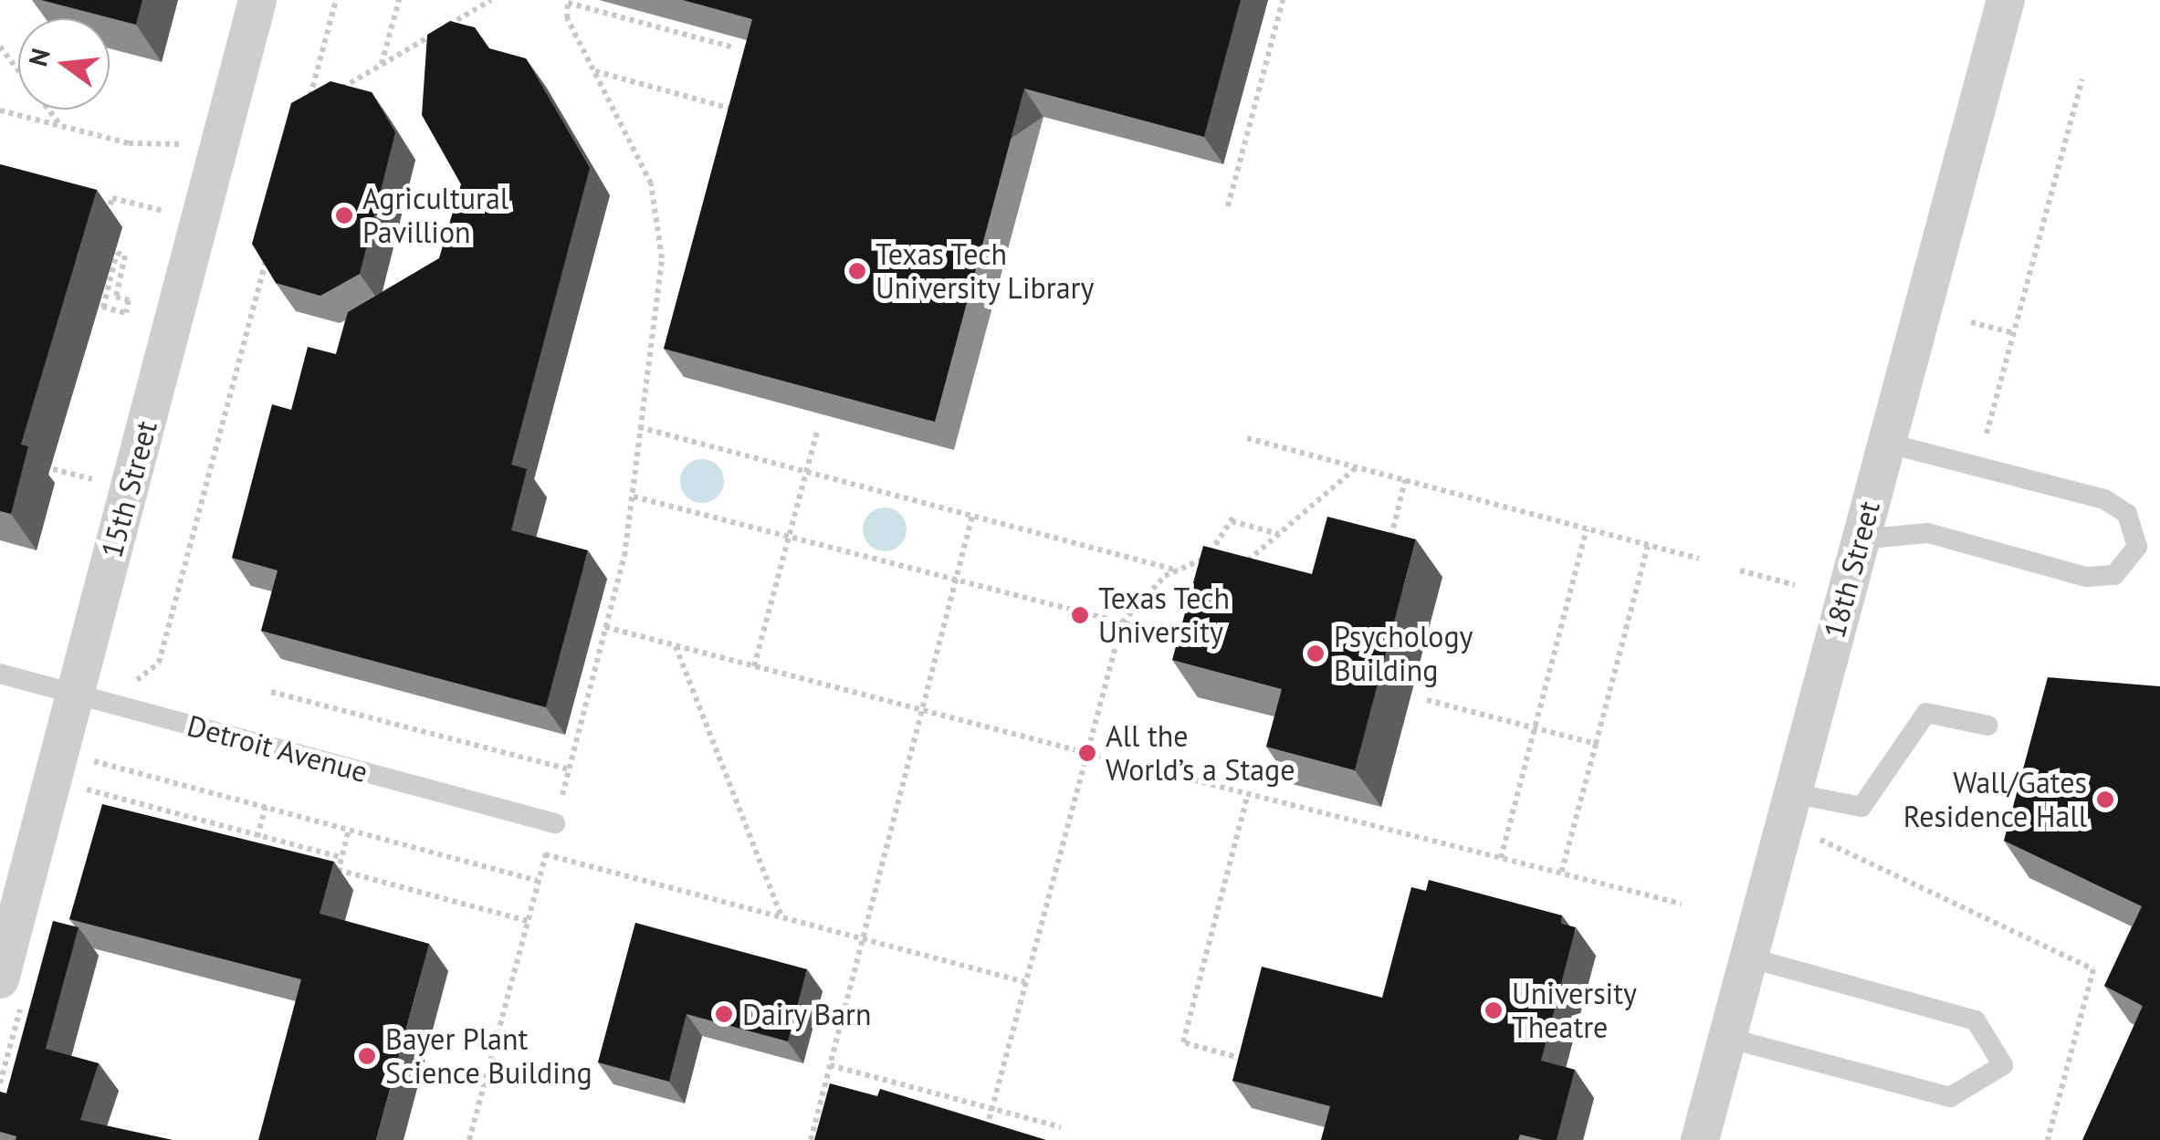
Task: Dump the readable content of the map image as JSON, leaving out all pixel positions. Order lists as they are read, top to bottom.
{
  "streets": {
    "street": ["15th Street", "18th Street"],
    "lane": ["Detroit Avenue"]
  },
  "crossings": [
    ["15th Street", "Detroit Avenue"]
  ],
  "places": [
    "Agricultural Pavillion",
    "Texas Tech University Library",
    "Texas Tech University",
    "Psychology Building",
    "All the World’s a Stage",
    "Wall/Gates Residence Hall",
    "University Theatre",
    "Dairy Barn",
    "Bayer Plant Science Building"
  ],
  "north": "left"
}
